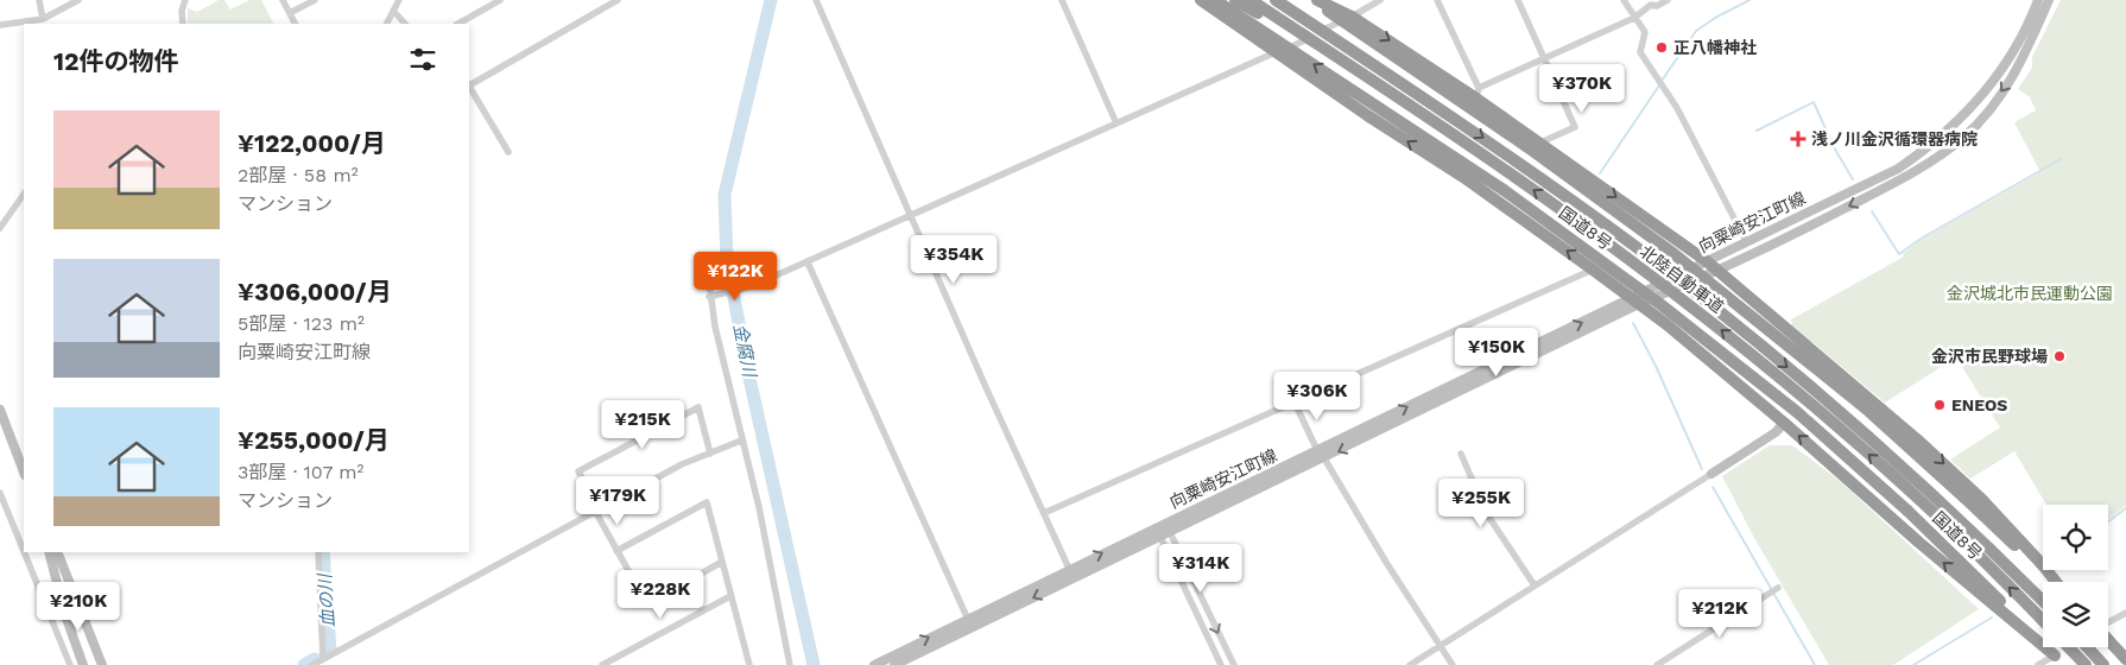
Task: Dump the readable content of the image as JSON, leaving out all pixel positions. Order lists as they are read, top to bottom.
{
  "streets": {
    "highway": ["国道8号", "北陸自動車道"],
    "main road": ["向粟崎安江町線"]
  },
  "water": ["金腐川", "血の川"],
  "parks": ["金沢城北市民運動公園"],
  "places": {
    "other": ["正八幡神社", "金沢市民野球場", "ENEOS"],
    "health": ["浅ノ川金沢循環器病院"]
  },
  "page": {
    "heading": "12件の物件",
    "price": [
      "¥370K",
      "¥354K",
      "¥122K",
      "¥150K",
      "¥306K",
      "¥215K",
      "¥179K",
      "¥255K",
      "¥314K",
      "¥228K",
      "¥210K",
      "¥212K"
    ],
    "list": [
      {
        "name": "¥122,000/月",
        "note": "2部屋 · 58 m² · マンション"
      },
      {
        "name": "¥306,000/月",
        "note": "5部屋 · 123 m² · 向粟崎安江町線"
      },
      {
        "name": "¥255,000/月",
        "note": "3部屋 · 107 m² · マンション"
      }
    ]
  }
}
